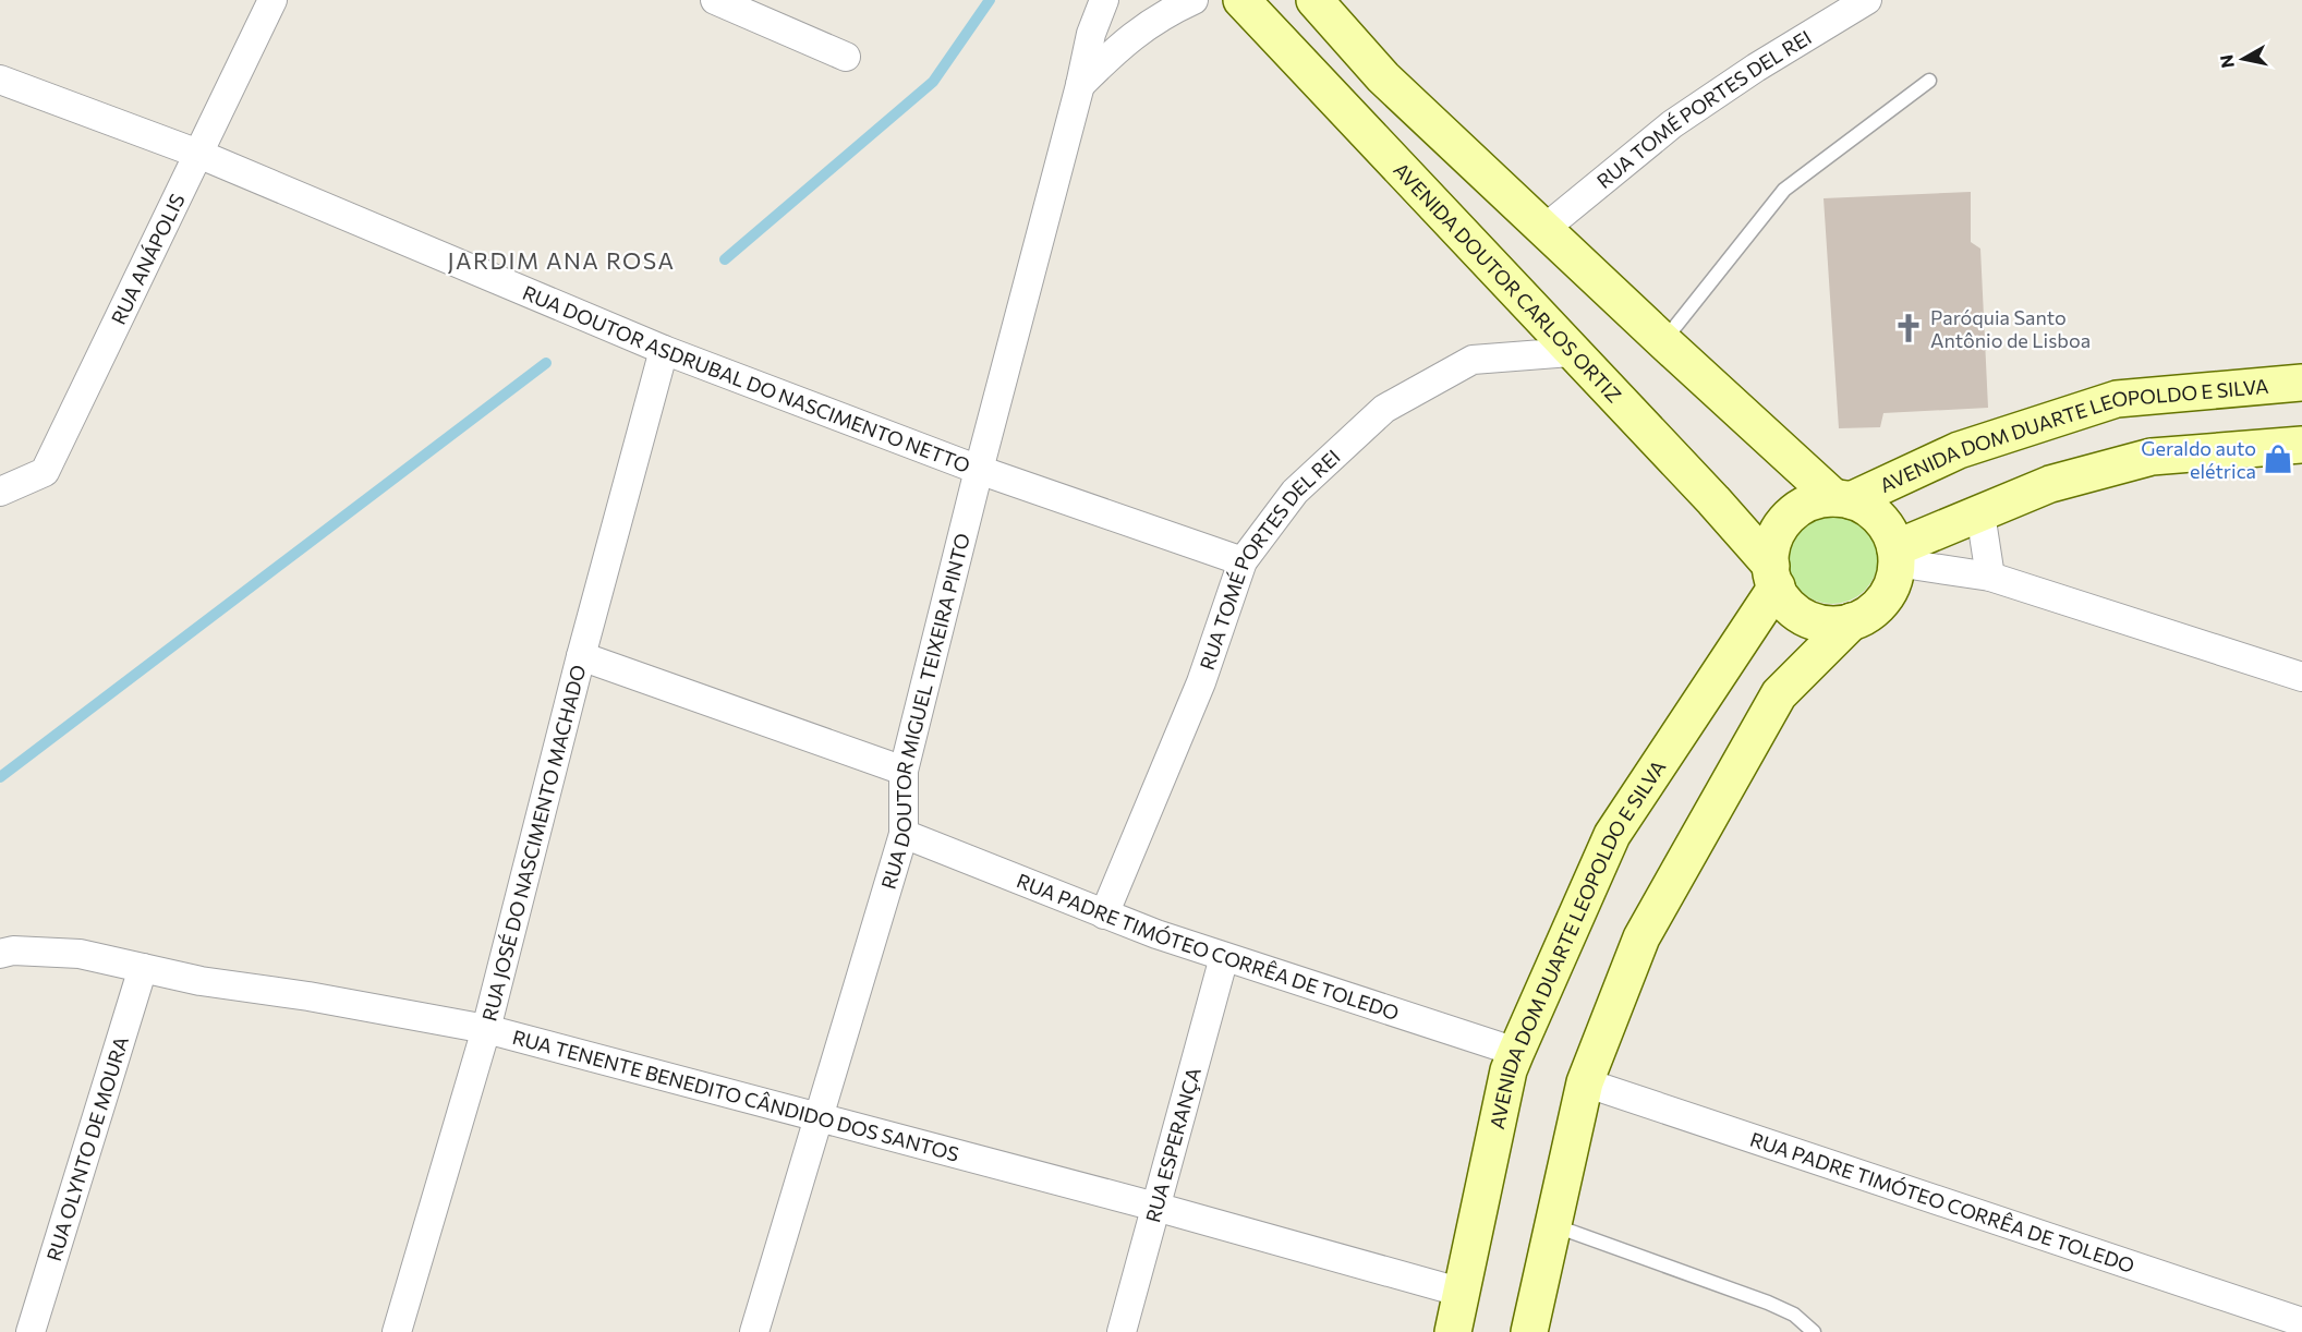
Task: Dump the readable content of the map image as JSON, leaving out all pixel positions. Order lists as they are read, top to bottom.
{
  "streets": {
    "main road": ["AVENIDA DOUTOR CARLOS ORTIZ", "AVENIDA DOM DUARTE LEOPOLDO E SILVA"],
    "street": [
      "RUA TOMÉ PORTES DEL REI",
      "RUA ANÁPOLIS",
      "RUA DOUTOR ASDRUBAL DO NASCIMENTO NETTO",
      "RUA DOUTOR MIGUEL TEIXEIRA PINTO",
      "RUA JOSÉ DO NASCIMENTO MACHADO",
      "RUA PADRE TIMÓTEO CORRÊA DE TOLEDO",
      "RUA TENENTE BENEDITO CÂNDIDO DOS SANTOS",
      "RUA ESPERANÇA",
      "RUA OLYNTO DE MOURA"
    ]
  },
  "crossings": [
    ["RUA TOMÉ PORTES DEL REI", "AVENIDA DOUTOR CARLOS ORTIZ"],
    ["RUA TOMÉ PORTES DEL REI", "RUA DOUTOR ASDRUBAL DO NASCIMENTO NETTO"],
    ["RUA TOMÉ PORTES DEL REI", "RUA PADRE TIMÓTEO CORRÊA DE TOLEDO"],
    ["RUA ANÁPOLIS", "RUA DOUTOR ASDRUBAL DO NASCIMENTO NETTO"],
    ["AVENIDA DOUTOR CARLOS ORTIZ", "AVENIDA DOM DUARTE LEOPOLDO E SILVA"],
    ["RUA DOUTOR ASDRUBAL DO NASCIMENTO NETTO", "RUA DOUTOR MIGUEL TEIXEIRA PINTO"],
    ["RUA DOUTOR ASDRUBAL DO NASCIMENTO NETTO", "RUA JOSÉ DO NASCIMENTO MACHADO"],
    ["AVENIDA DOM DUARTE LEOPOLDO E SILVA", "RUA PADRE TIMÓTEO CORRÊA DE TOLEDO"],
    ["AVENIDA DOM DUARTE LEOPOLDO E SILVA", "RUA TENENTE BENEDITO CÂNDIDO DOS SANTOS"],
    ["RUA DOUTOR MIGUEL TEIXEIRA PINTO", "RUA PADRE TIMÓTEO CORRÊA DE TOLEDO"],
    ["RUA DOUTOR MIGUEL TEIXEIRA PINTO", "RUA TENENTE BENEDITO CÂNDIDO DOS SANTOS"],
    ["RUA JOSÉ DO NASCIMENTO MACHADO", "RUA TENENTE BENEDITO CÂNDIDO DOS SANTOS"],
    ["RUA PADRE TIMÓTEO CORRÊA DE TOLEDO", "RUA ESPERANÇA"],
    ["RUA TENENTE BENEDITO CÂNDIDO DOS SANTOS", "RUA ESPERANÇA"],
    ["RUA TENENTE BENEDITO CÂNDIDO DOS SANTOS", "RUA OLYNTO DE MOURA"]
  ],
  "districts": ["JARDIM ANA ROSA"],
  "places": {
    "church": ["Paróquia Santo Antônio de Lisboa"],
    "shop": ["Geraldo auto elétrica"]
  },
  "north": "left"
}
